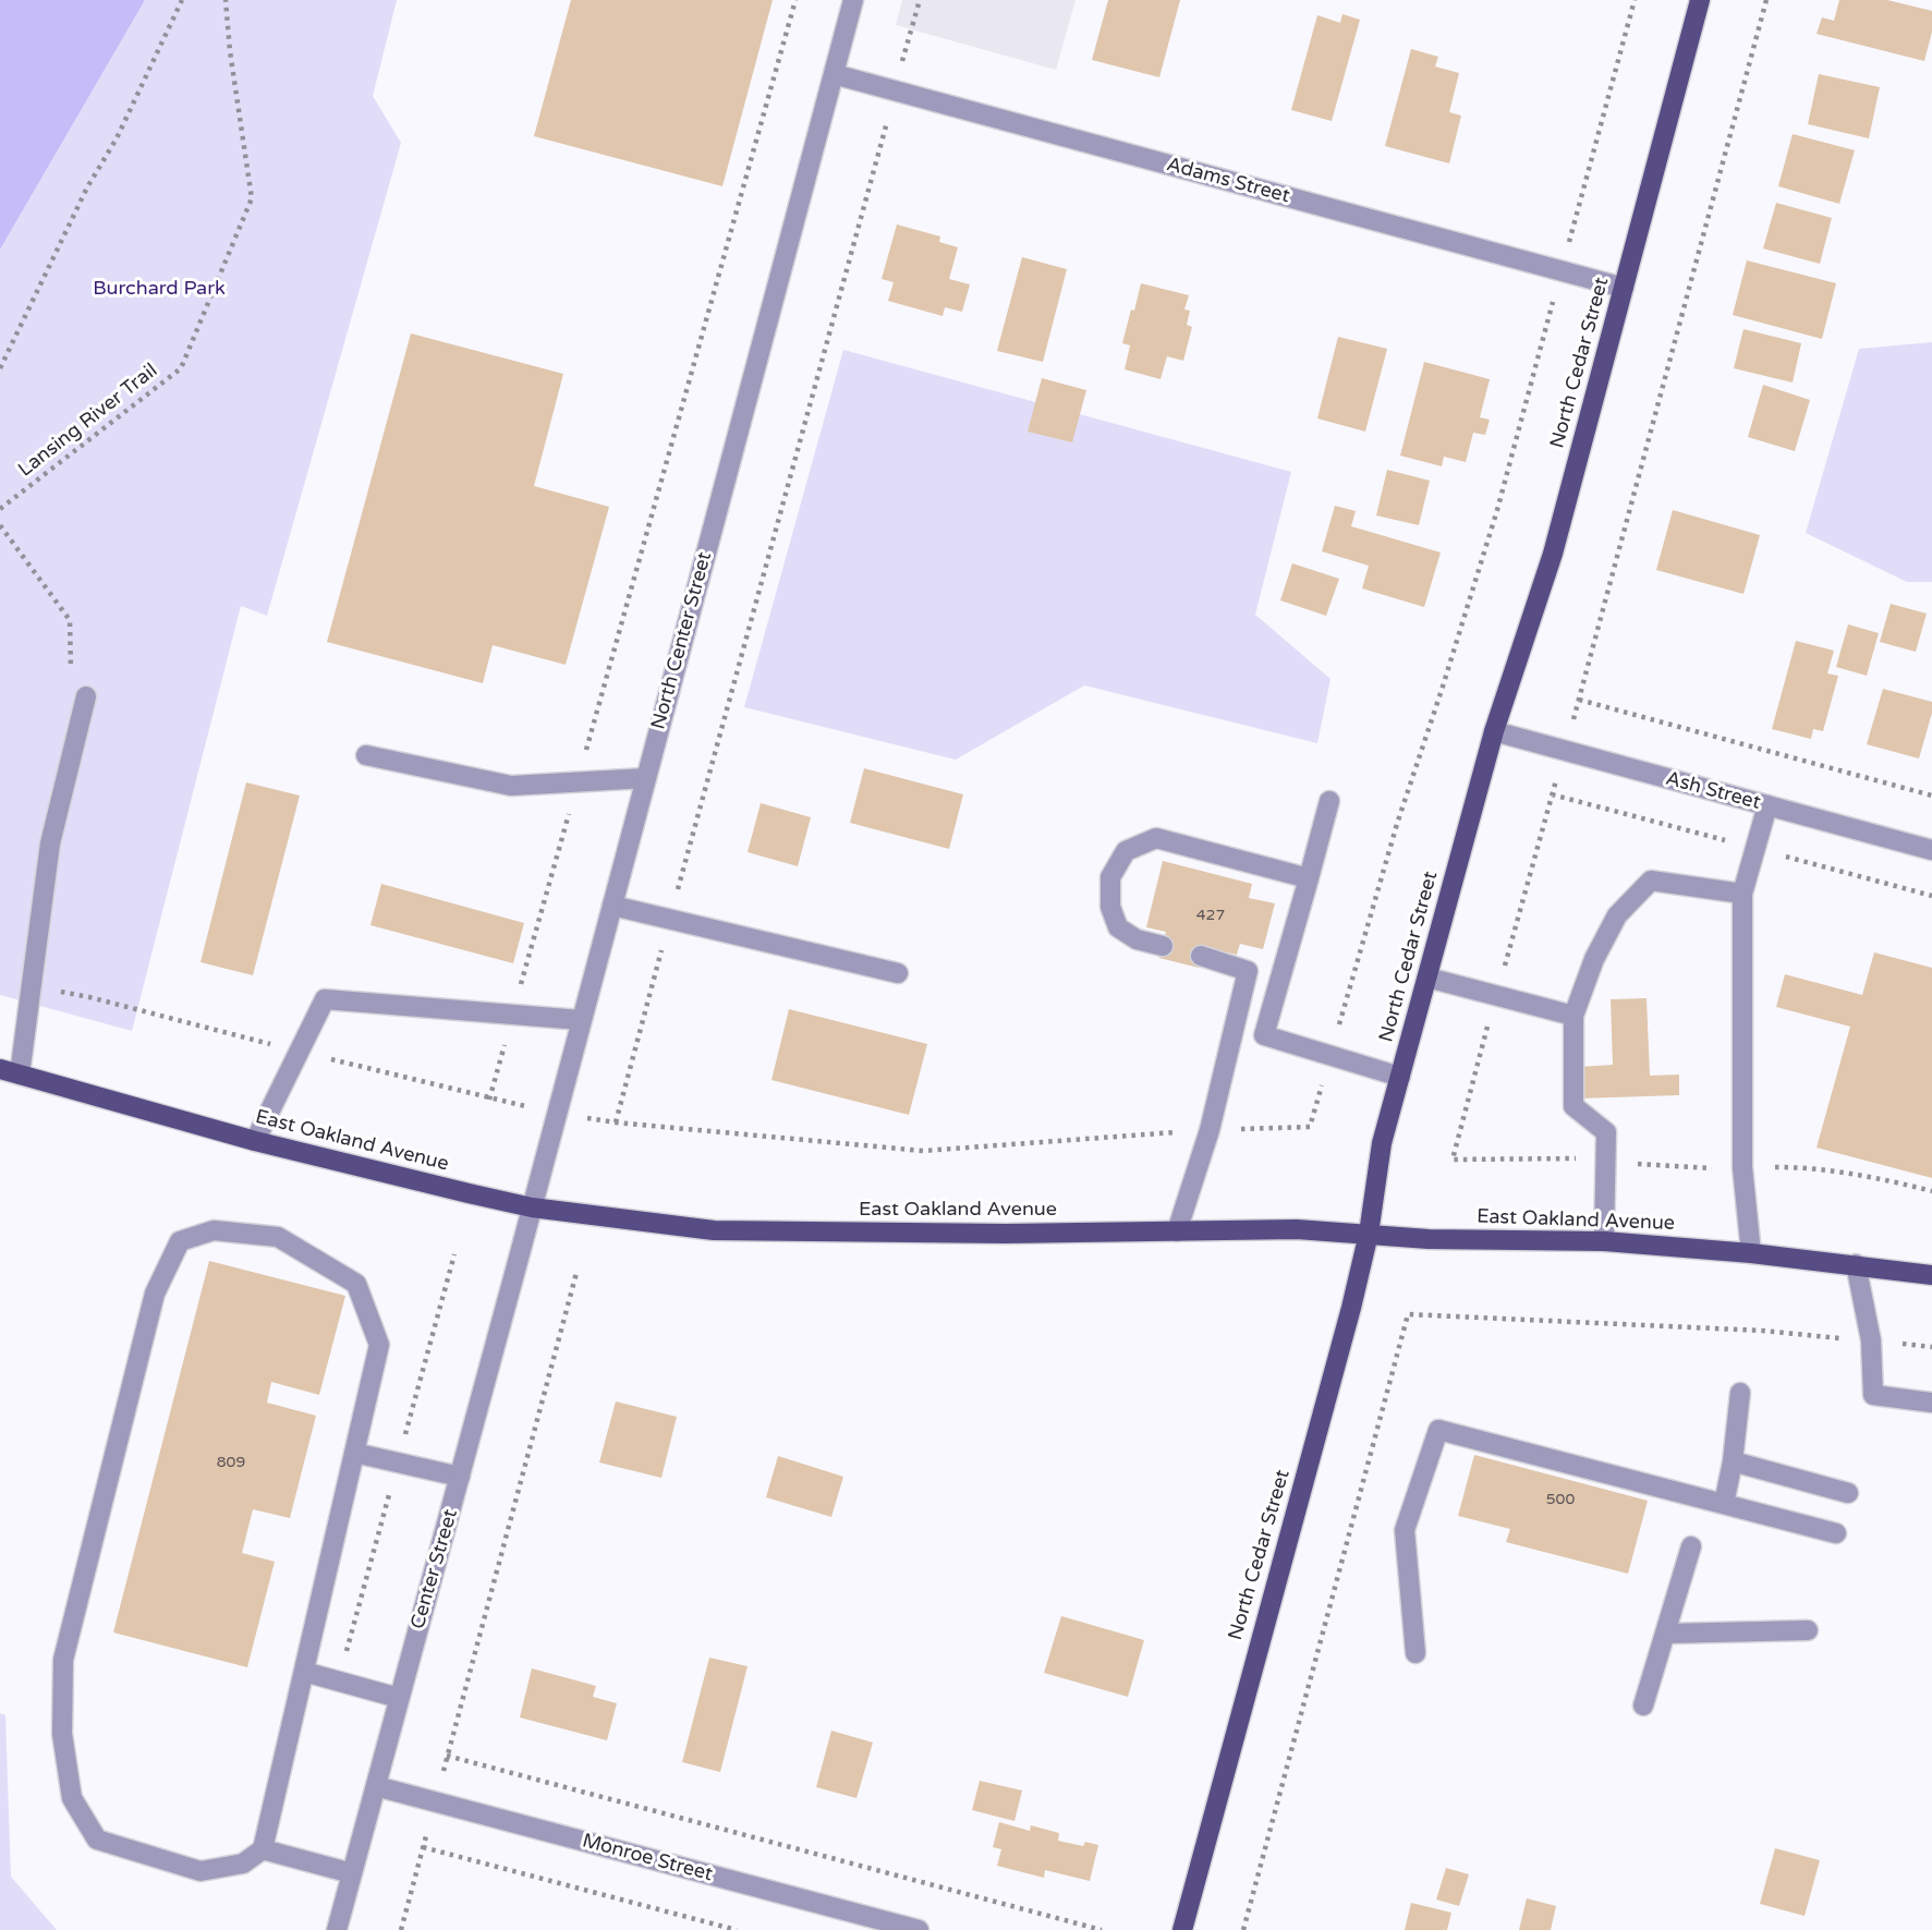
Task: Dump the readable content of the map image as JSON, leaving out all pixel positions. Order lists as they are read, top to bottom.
{
  "streets": {
    "main road": ["North Cedar Street", "East Oakland Avenue"],
    "street": [
      "Adams Street",
      "North Center Street",
      "Ash Street",
      "Center Street",
      "Monroe Street"
    ],
    "path": ["Lansing River Trail"]
  },
  "crossings": [
    ["Adams Street", "North Cedar Street"],
    ["Adams Street", "North Center Street"],
    ["North Cedar Street", "Ash Street"],
    ["North Cedar Street", "East Oakland Avenue"],
    ["North Center Street", "East Oakland Avenue"],
    ["North Center Street", "Center Street"],
    ["East Oakland Avenue", "Center Street"],
    ["Center Street", "Monroe Street"]
  ],
  "parks": ["Burchard Park"],
  "house_numbers": ["427", "809", "500"]
}
